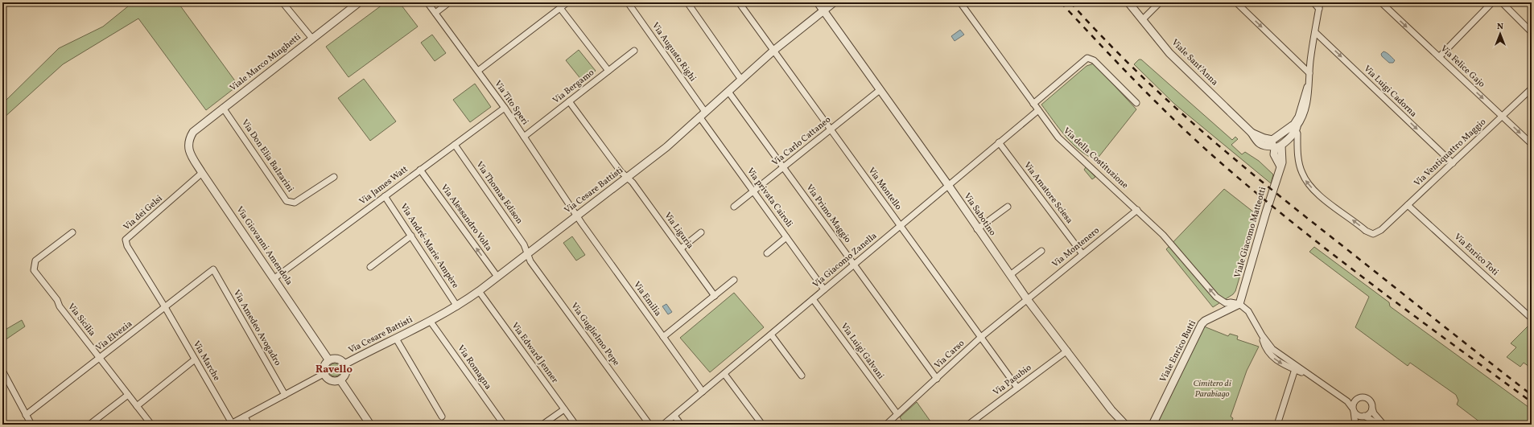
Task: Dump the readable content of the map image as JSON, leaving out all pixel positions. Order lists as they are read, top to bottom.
{
  "streets": {
    "street": [
      "Via Augusto Righi",
      "Viale Marco Minghetti",
      "Viale Sant'Anna",
      "Via Felice Gajo",
      "Via Bergamo",
      "Via Luigi Cadorna",
      "Via Tito Speri",
      "Via Carlo Cattaneo",
      "Via Ventiquattro Maggio",
      "Via Don Elia Balzarini",
      "Via della Costituzione",
      "Via James Watt",
      "Via Montello",
      "Via Cesare Battisti",
      "Via Thomas Edison",
      "Via Amatore Sciesa",
      "Via privata Cairoli",
      "Via dei Gelsi",
      "Via Primo Maggio",
      "Via Sabotino",
      "Via Alessandro Volta",
      "Via Liguria",
      "Viale Giacomo Matteotti",
      "Via Giovanni Amendola",
      "Via André-Marie Ampère",
      "Via Montenero",
      "Via Enrico Toti",
      "Via Giacomo Zanella",
      "Via Emilia",
      "Via Sicilia",
      "Via Amedeo Avogadro",
      "Via Guglielmo Pepe",
      "Via Elvezia",
      "Via Luigi Galvani",
      "Viale Enrico Butti",
      "Via Edward Jenner",
      "Via Carso",
      "Via Marche",
      "Via Romagna",
      "Via Pasubio"
    ]
  },
  "crossings": [
    ["Via Augusto Righi", "Via Cesare Battisti"],
    ["Via Augusto Righi", "Via privata Cairoli"],
    ["Viale Marco Minghetti", "Via Don Elia Balzarini"],
    ["Viale Marco Minghetti", "Via Giovanni Amendola"],
    ["Viale Sant'Anna", "Viale Giacomo Matteotti"],
    ["Via Felice Gajo", "Via Ventiquattro Maggio"],
    ["Via Bergamo", "Via Tito Speri"],
    ["Via Bergamo", "Via Liguria"],
    ["Via Luigi Cadorna", "Via Ventiquattro Maggio"],
    ["Via Tito Speri", "Via James Watt"],
    ["Via Tito Speri", "Via Cesare Battisti"],
    ["Via Tito Speri", "Via Emilia"],
    ["Via Carlo Cattaneo", "Via Montello"],
    ["Via Carlo Cattaneo", "Via privata Cairoli"],
    ["Via Carlo Cattaneo", "Via Primo Maggio"],
    ["Via Carlo Cattaneo", "Via Sabotino"],
    ["Via Ventiquattro Maggio", "Via Enrico Toti"],
    ["Via della Costituzione", "Viale Giacomo Matteotti"],
    ["Via della Costituzione", "Via Montenero"],
    ["Via della Costituzione", "Via Giacomo Zanella"],
    ["Via della Costituzione", "Viale Enrico Butti"],
    ["Via James Watt", "Via Thomas Edison"],
    ["Via James Watt", "Via Alessandro Volta"],
    ["Via James Watt", "Via Giovanni Amendola"],
    ["Via James Watt", "Via André-Marie Ampère"],
    ["Via Montello", "Via Cesare Battisti"],
    ["Via Montello", "Via Giacomo Zanella"],
    ["Via Montello", "Via Carso"],
    ["Via Montello", "Via Pasubio"],
    ["Via Cesare Battisti", "Via Thomas Edison"],
    ["Via Cesare Battisti", "Via privata Cairoli"],
    ["Via Cesare Battisti", "Via Primo Maggio"],
    ["Via Cesare Battisti", "Via Sabotino"],
    ["Via Cesare Battisti", "Via Alessandro Volta"],
    ["Via Cesare Battisti", "Via Liguria"],
    ["Via Cesare Battisti", "Via Giovanni Amendola"],
    ["Via Cesare Battisti", "Via André-Marie Ampère"],
    ["Via Cesare Battisti", "Via Emilia"],
    ["Via Cesare Battisti", "Via Guglielmo Pepe"],
    ["Via Cesare Battisti", "Via Edward Jenner"],
    ["Via Cesare Battisti", "Via Romagna"],
    ["Via Thomas Edison", "Via Guglielmo Pepe"],
    ["Via Amatore Sciesa", "Via Montenero"],
    ["Via Amatore Sciesa", "Via Giacomo Zanella"],
    ["Via privata Cairoli", "Via Giacomo Zanella"],
    ["Via dei Gelsi", "Via Giovanni Amendola"],
    ["Via dei Gelsi", "Via Elvezia"],
    ["Via dei Gelsi", "Via Marche"],
    ["Via Primo Maggio", "Via Giacomo Zanella"],
    ["Via Primo Maggio", "Via Carso"],
    ["Via Sabotino", "Via Montenero"],
    ["Via Sabotino", "Via Giacomo Zanella"],
    ["Via Sabotino", "Via Carso"],
    ["Via Sabotino", "Via Pasubio"],
    ["Viale Giacomo Matteotti", "Viale Enrico Butti"],
    ["Via Montenero", "Via Carso"],
    ["Via Giacomo Zanella", "Via Emilia"],
    ["Via Giacomo Zanella", "Via Luigi Galvani"],
    ["Via Sicilia", "Via Elvezia"],
    ["Via Amedeo Avogadro", "Via Elvezia"],
    ["Via Elvezia", "Via Marche"],
    ["Via Luigi Galvani", "Via Carso"]
  ],
  "one_way": ["Via Felice Gajo", "Via Luigi Cadorna", "Via Alessandro Volta"],
  "districts": ["Ravello"],
  "parks": ["Cimitero di Parabiago"],
  "north": "top"
}
